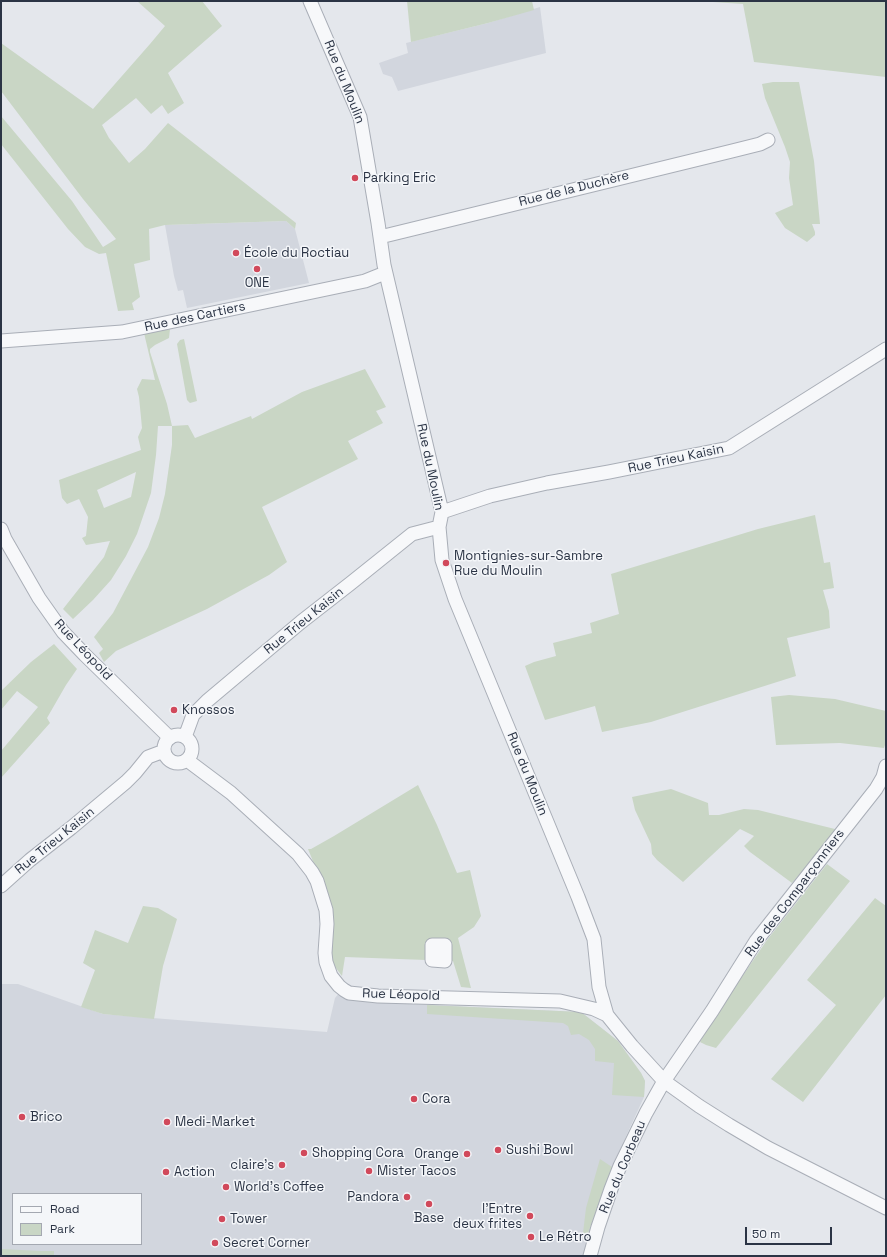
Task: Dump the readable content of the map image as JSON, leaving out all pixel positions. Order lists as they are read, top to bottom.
{
  "streets": {
    "street": [
      "Rue du Moulin",
      "Rue de la Duchère",
      "Rue des Cartiers",
      "Rue Trieu Kaisin",
      "Rue Léopold",
      "Rue des Comparçonniers",
      "Rue du Corbeau"
    ]
  },
  "crossings": [
    ["Rue du Moulin", "Rue de la Duchère"],
    ["Rue du Moulin", "Rue des Cartiers"],
    ["Rue du Moulin", "Rue Trieu Kaisin"],
    ["Rue du Moulin", "Rue Léopold"],
    ["Rue Trieu Kaisin", "Rue Léopold"],
    ["Rue des Comparçonniers", "Rue du Corbeau"]
  ],
  "places": [
    "Parking Eric",
    "École du Roctiau",
    "ONE",
    "Montignies-sur-Sambre Rue du Moulin",
    "Knossos",
    "Cora",
    "Brico",
    "Medi-Market",
    "Sushi Bowl",
    "Shopping Cora",
    "Orange",
    "claire's",
    "Mister Tacos",
    "Action",
    "World's Coffee",
    "Pandora",
    "Base",
    "l'Entre deux frites",
    "Tower",
    "Le Rétro",
    "Secret Corner"
  ],
  "legend": ["Road", "Park"],
  "scale_bar": "50 m"
}
